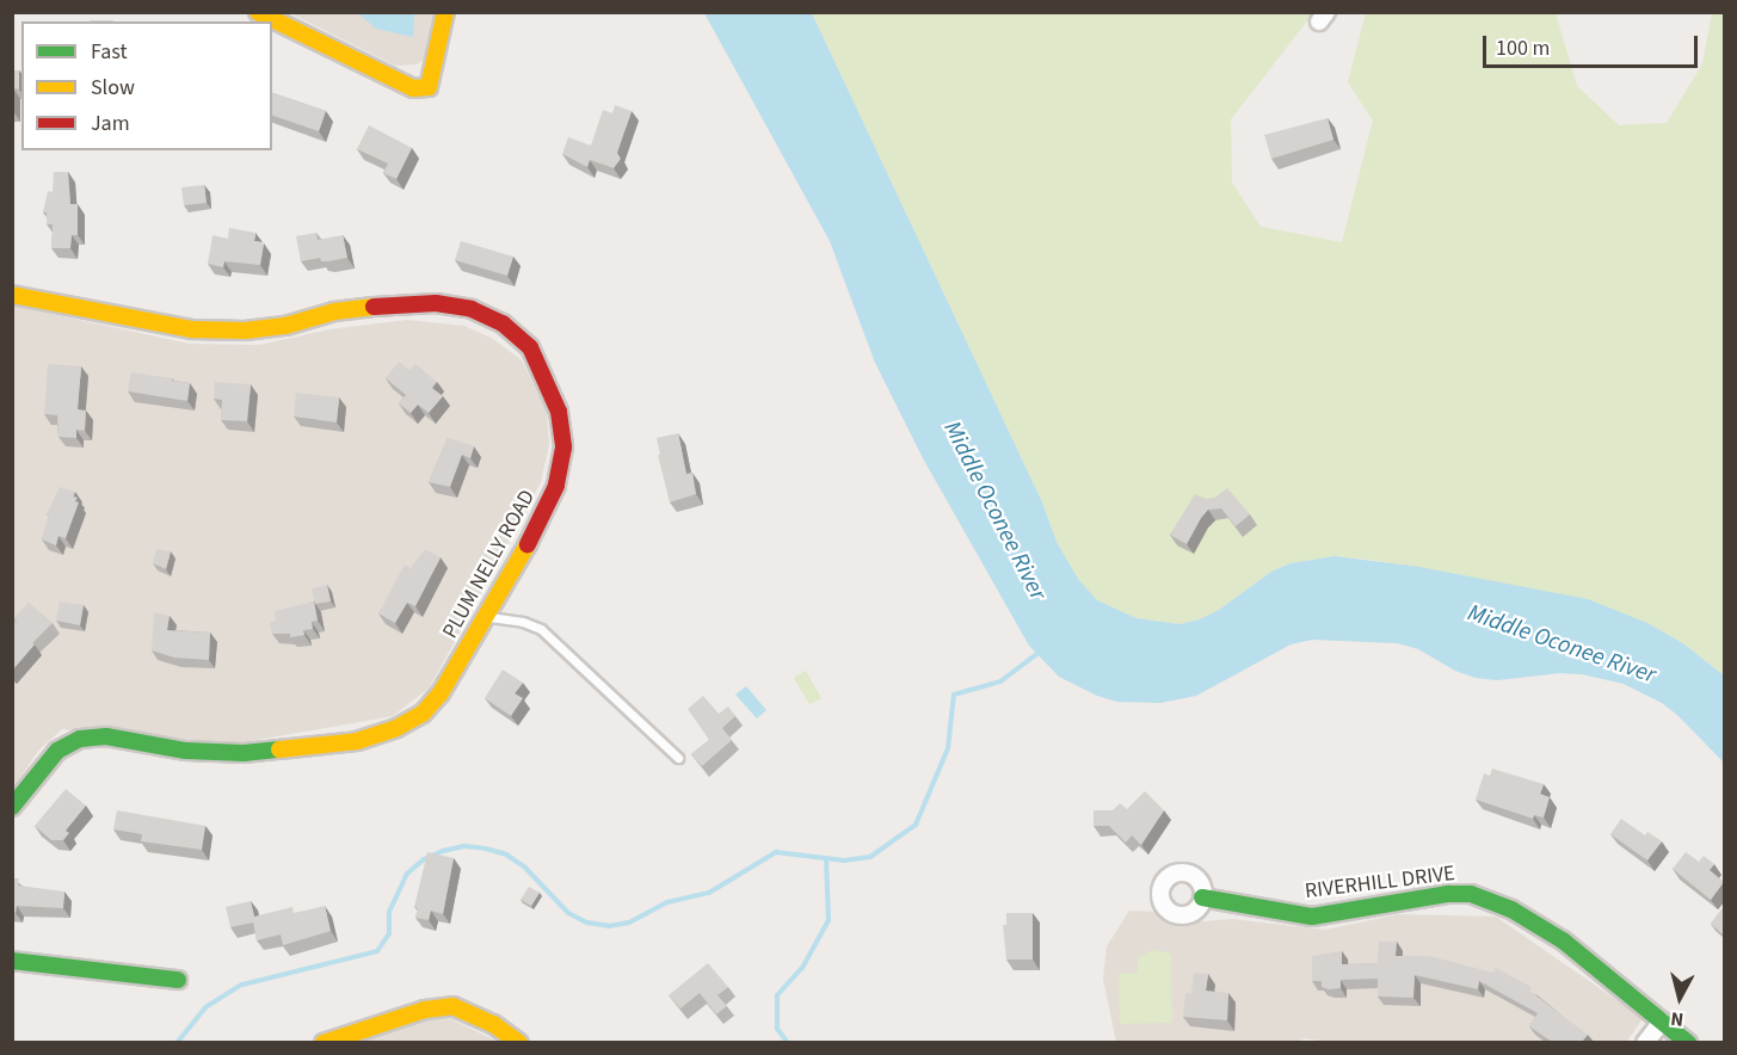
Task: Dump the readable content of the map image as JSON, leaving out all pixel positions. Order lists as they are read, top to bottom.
{
  "streets": {
    "street": ["PLUM NELLY ROAD", "RIVERHILL DRIVE"]
  },
  "water": ["Middle Oconee River"],
  "legend": ["Fast", "Slow", "Jam"],
  "scale_bar": "100 m",
  "north": "bottom"
}
